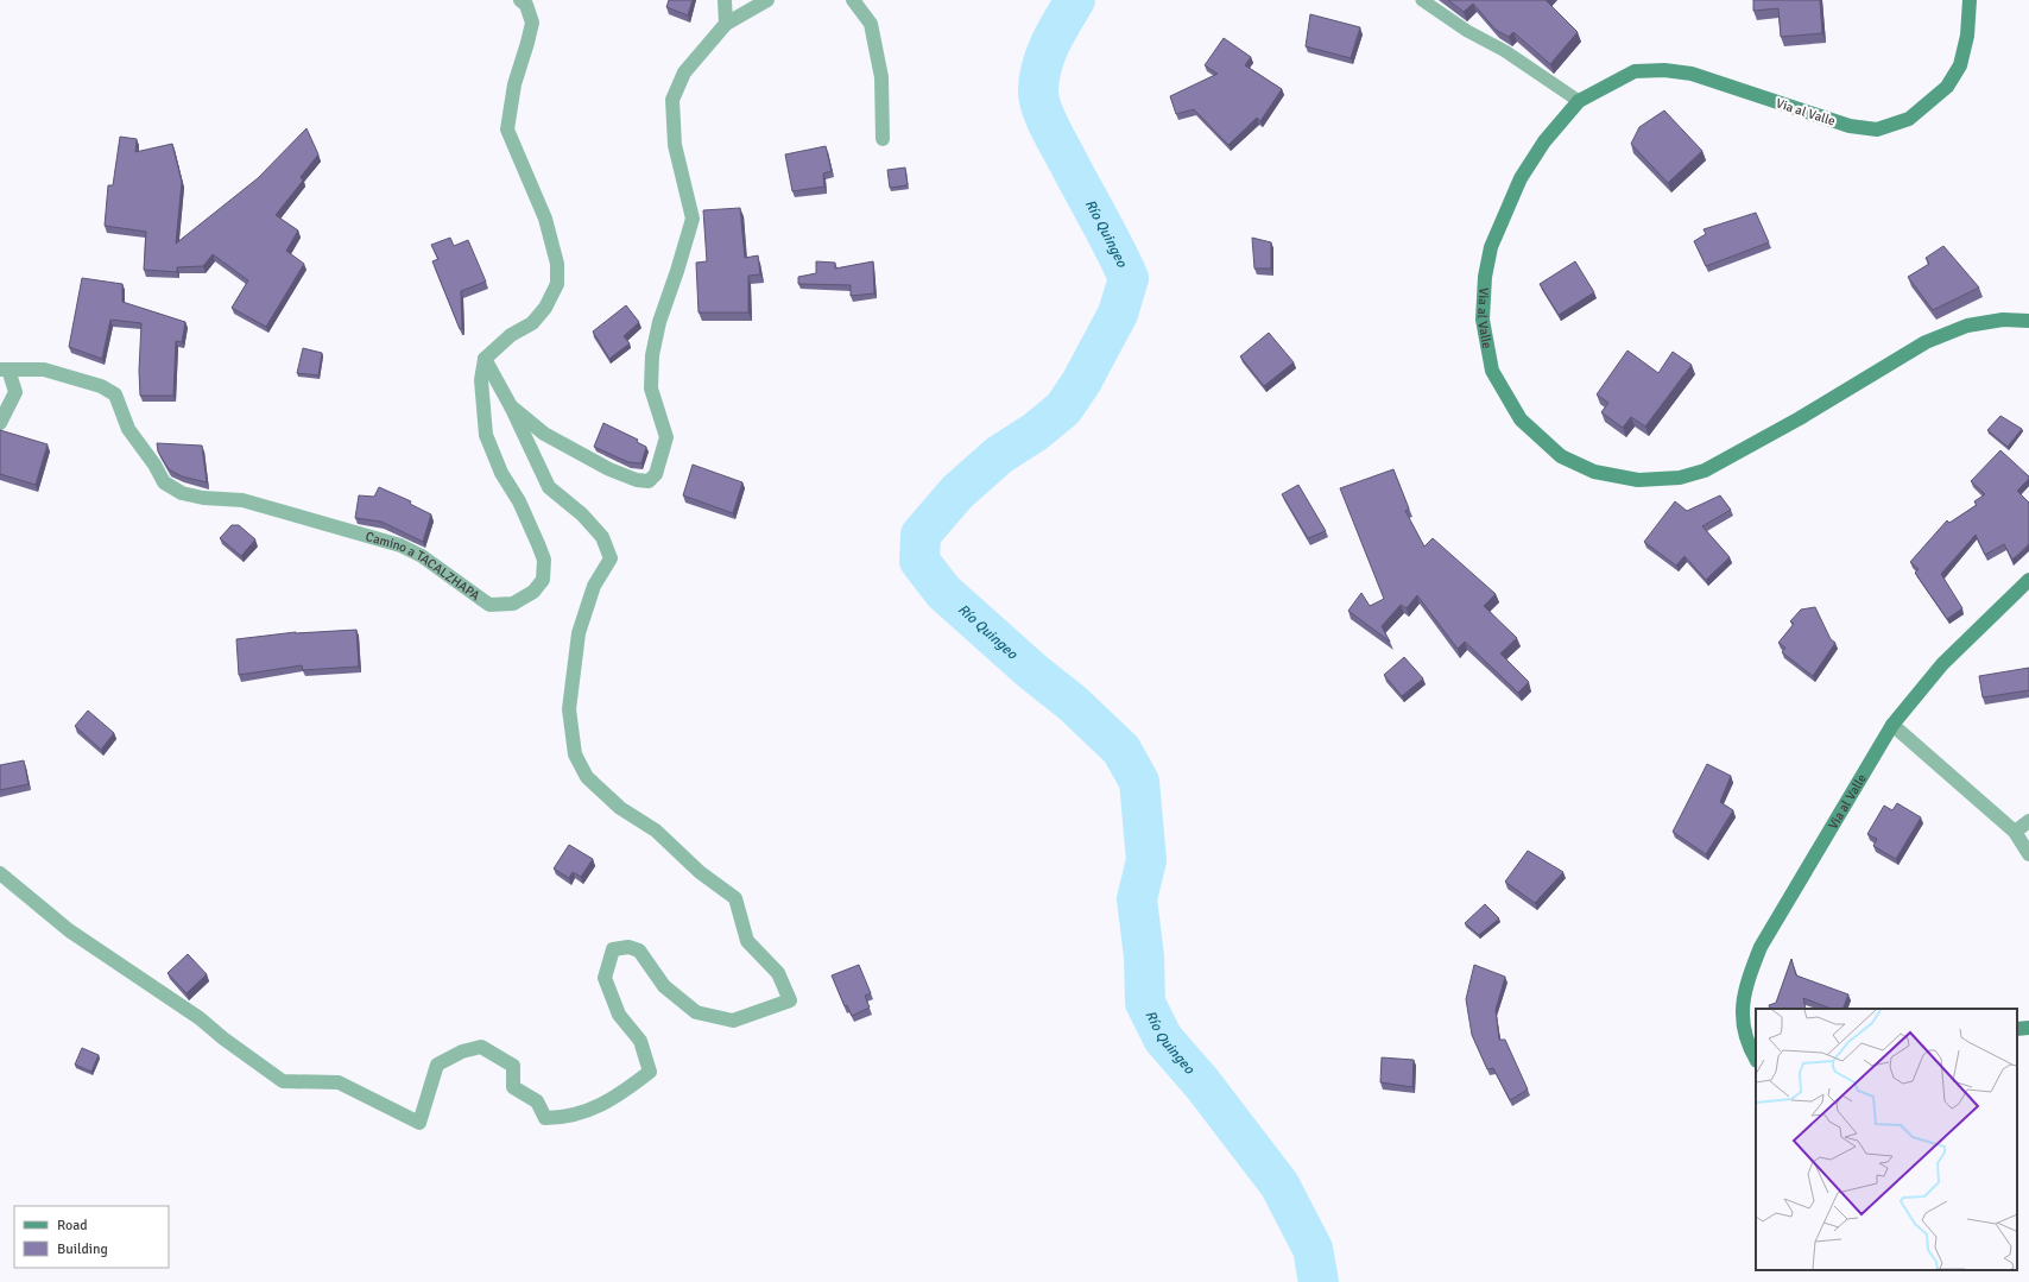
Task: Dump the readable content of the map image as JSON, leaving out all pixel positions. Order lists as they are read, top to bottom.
{
  "streets": {
    "main road": ["Via al Valle"],
    "street": ["Camino a TACALZHAPA"]
  },
  "water": ["Río Quingeo"],
  "legend": ["Road", "Building"]
}
